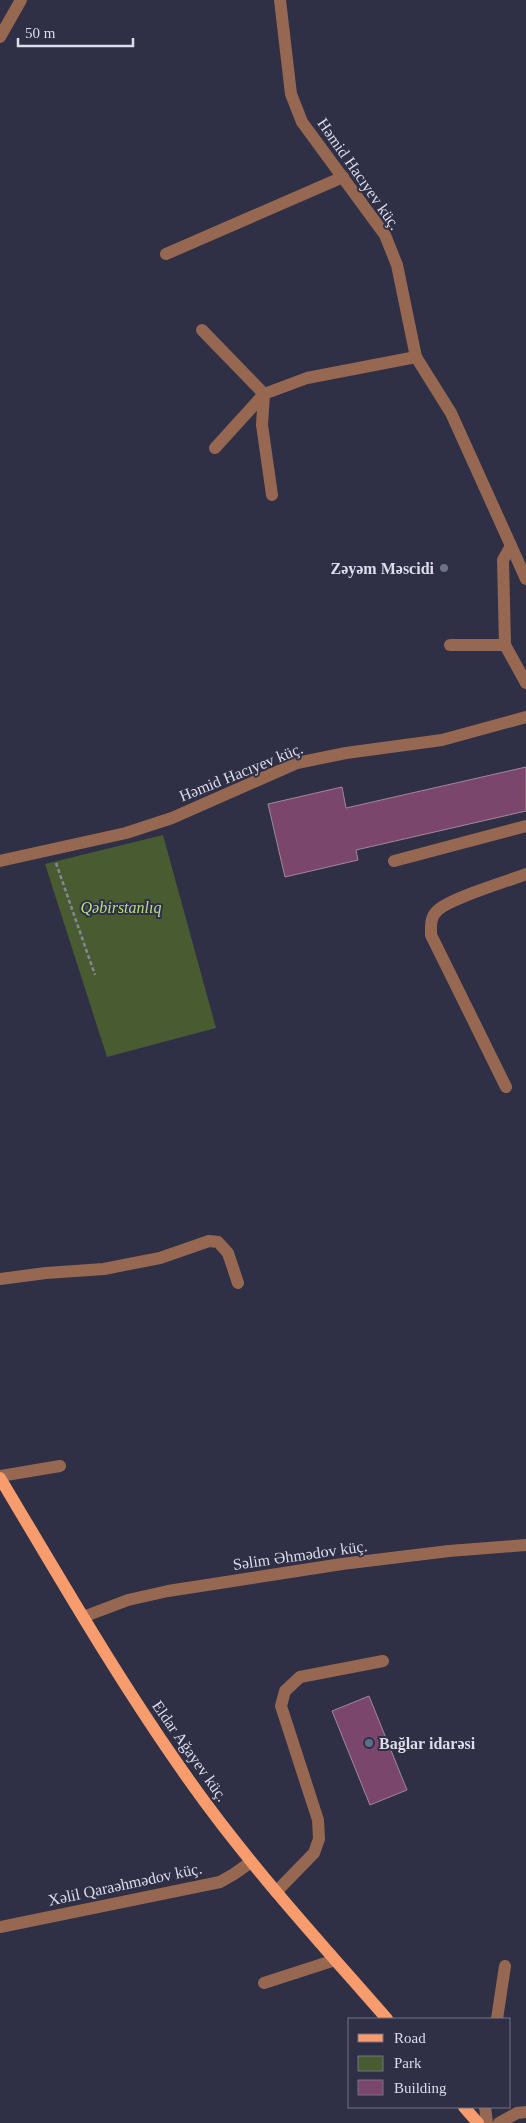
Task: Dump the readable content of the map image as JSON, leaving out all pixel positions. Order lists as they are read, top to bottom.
{
  "streets": {
    "main road": ["Eldar Ağayev küç."],
    "street": ["Həmid Hacıyev küç.", "Səlim Əhmədov küç.", "Xəlil Qaraəhmədov küç."]
  },
  "crossings": [
    ["Səlim Əhmədov küç.", "Eldar Ağayev küç."],
    ["Eldar Ağayev küç.", "Xəlil Qaraəhmədov küç."]
  ],
  "parks": ["Qəbirstanlıq"],
  "places": ["Zəyəm Məscidi", "Bağlar idarəsi"],
  "legend": ["Road", "Park", "Building"],
  "scale_bar": "50 m"
}
